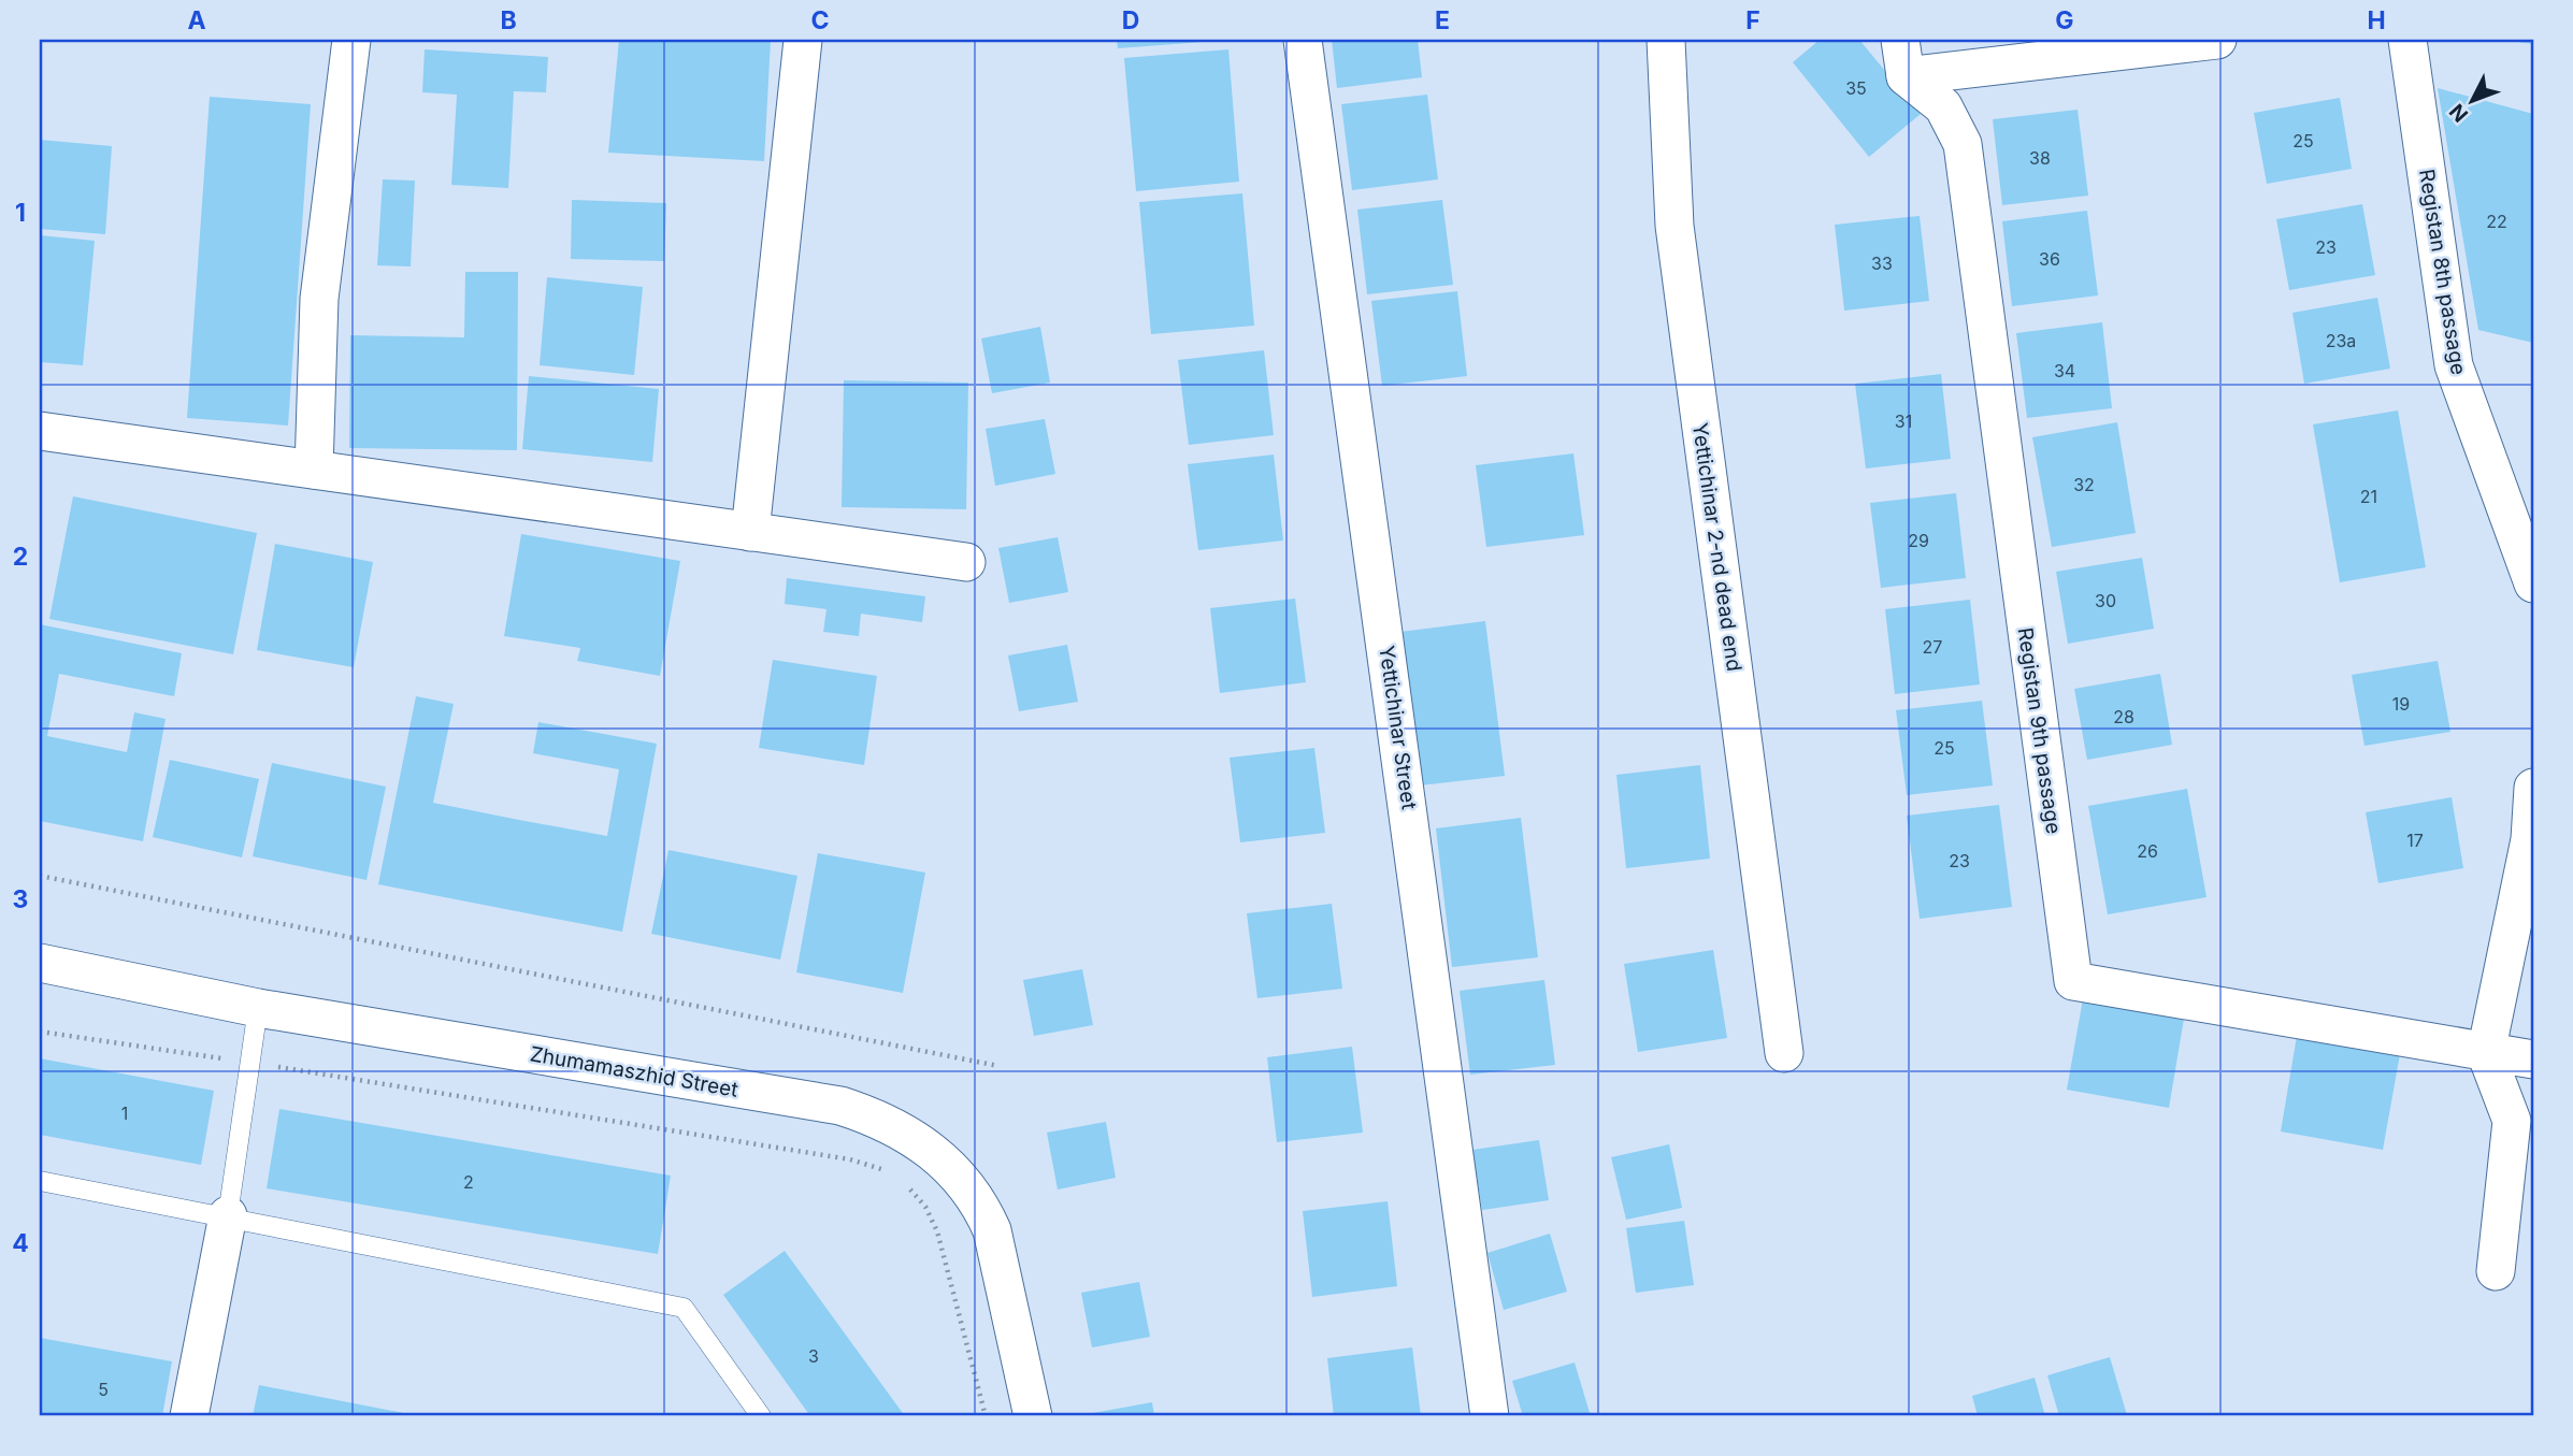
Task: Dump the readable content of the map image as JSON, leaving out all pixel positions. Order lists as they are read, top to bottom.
{
  "streets": {
    "street": [
      "Registan 8th passage",
      "Yettichinаr 2-nd dead end",
      "Yettichinаr Street",
      "Registan 9th passage",
      "Zhumamaszhid Street"
    ]
  },
  "house_numbers": [
    "35",
    "25",
    "38",
    "22",
    "23",
    "36",
    "33",
    "23a",
    "34",
    "31",
    "32",
    "21",
    "29",
    "30",
    "27",
    "19",
    "28",
    "25",
    "17",
    "26",
    "23",
    "1",
    "2",
    "3",
    "5"
  ],
  "north": "bottom left",
  "grid": {
    "columns": [
      "A",
      "B",
      "C",
      "D",
      "E",
      "F",
      "G",
      "H"
    ],
    "rows": [
      "1",
      "2",
      "3",
      "4"
    ]
  }
}
